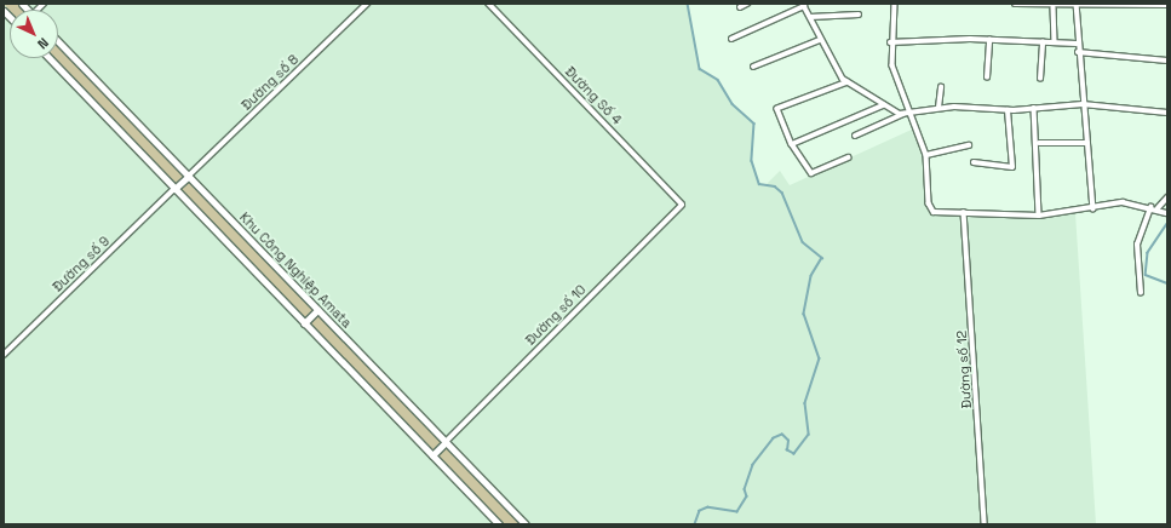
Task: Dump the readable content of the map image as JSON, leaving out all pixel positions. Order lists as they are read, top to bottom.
{
  "streets": {
    "street": [
      "Đường số 8",
      "Đường Số 4",
      "Đường số 9",
      "Khu Công Nghiệp Amata",
      "Đường số 10",
      "Đường số 12"
    ]
  },
  "crossings": [
    ["Đường số 8", "Khu Công Nghiệp Amata"],
    ["Đường Số 4", "Đường số 10"],
    ["Khu Công Nghiệp Amata", "Đường số 10"]
  ],
  "north": "bottom right"
}
